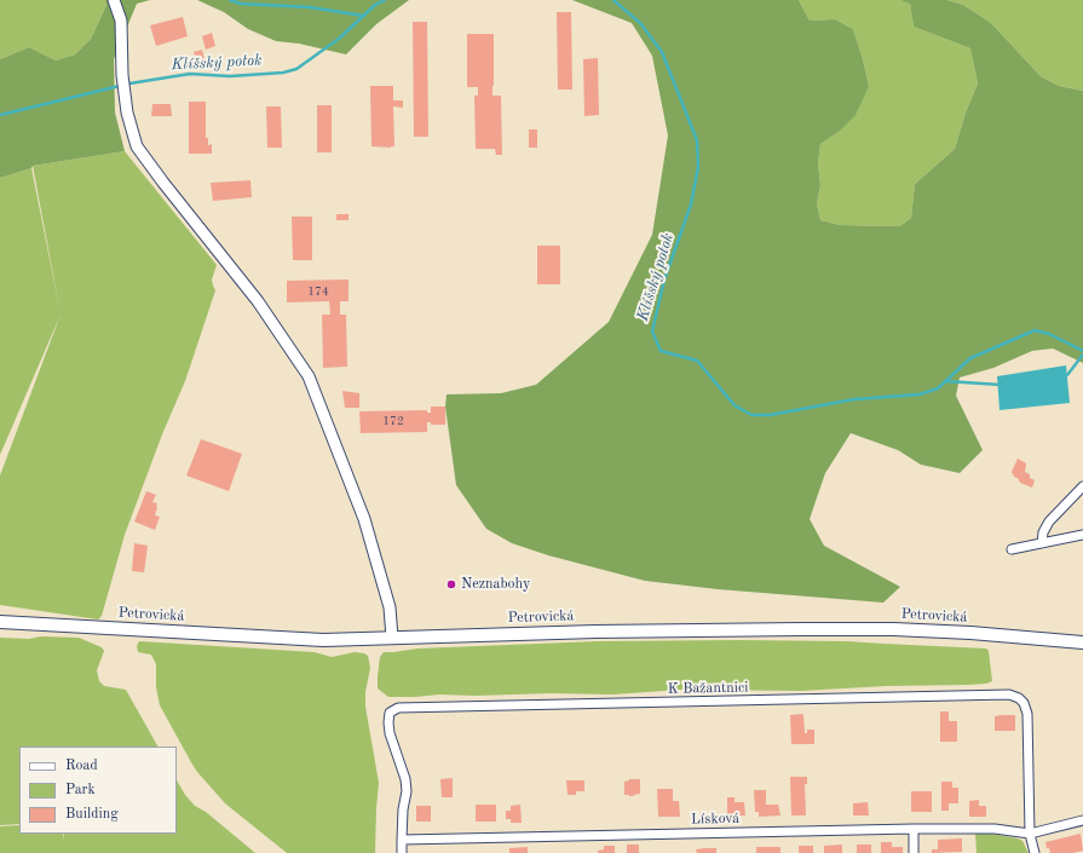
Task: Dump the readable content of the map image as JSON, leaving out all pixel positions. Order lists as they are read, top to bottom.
{
  "streets": {
    "main road": ["Petrovická"],
    "street": ["K Bažantnici", "Lísková"]
  },
  "crossings": [
    ["K Bažantnici", "Lísková"]
  ],
  "water": ["Klíšský potok"],
  "places": ["Neznabohy"],
  "house_numbers": ["174", "172"],
  "legend": ["Road", "Park", "Building"]
}
